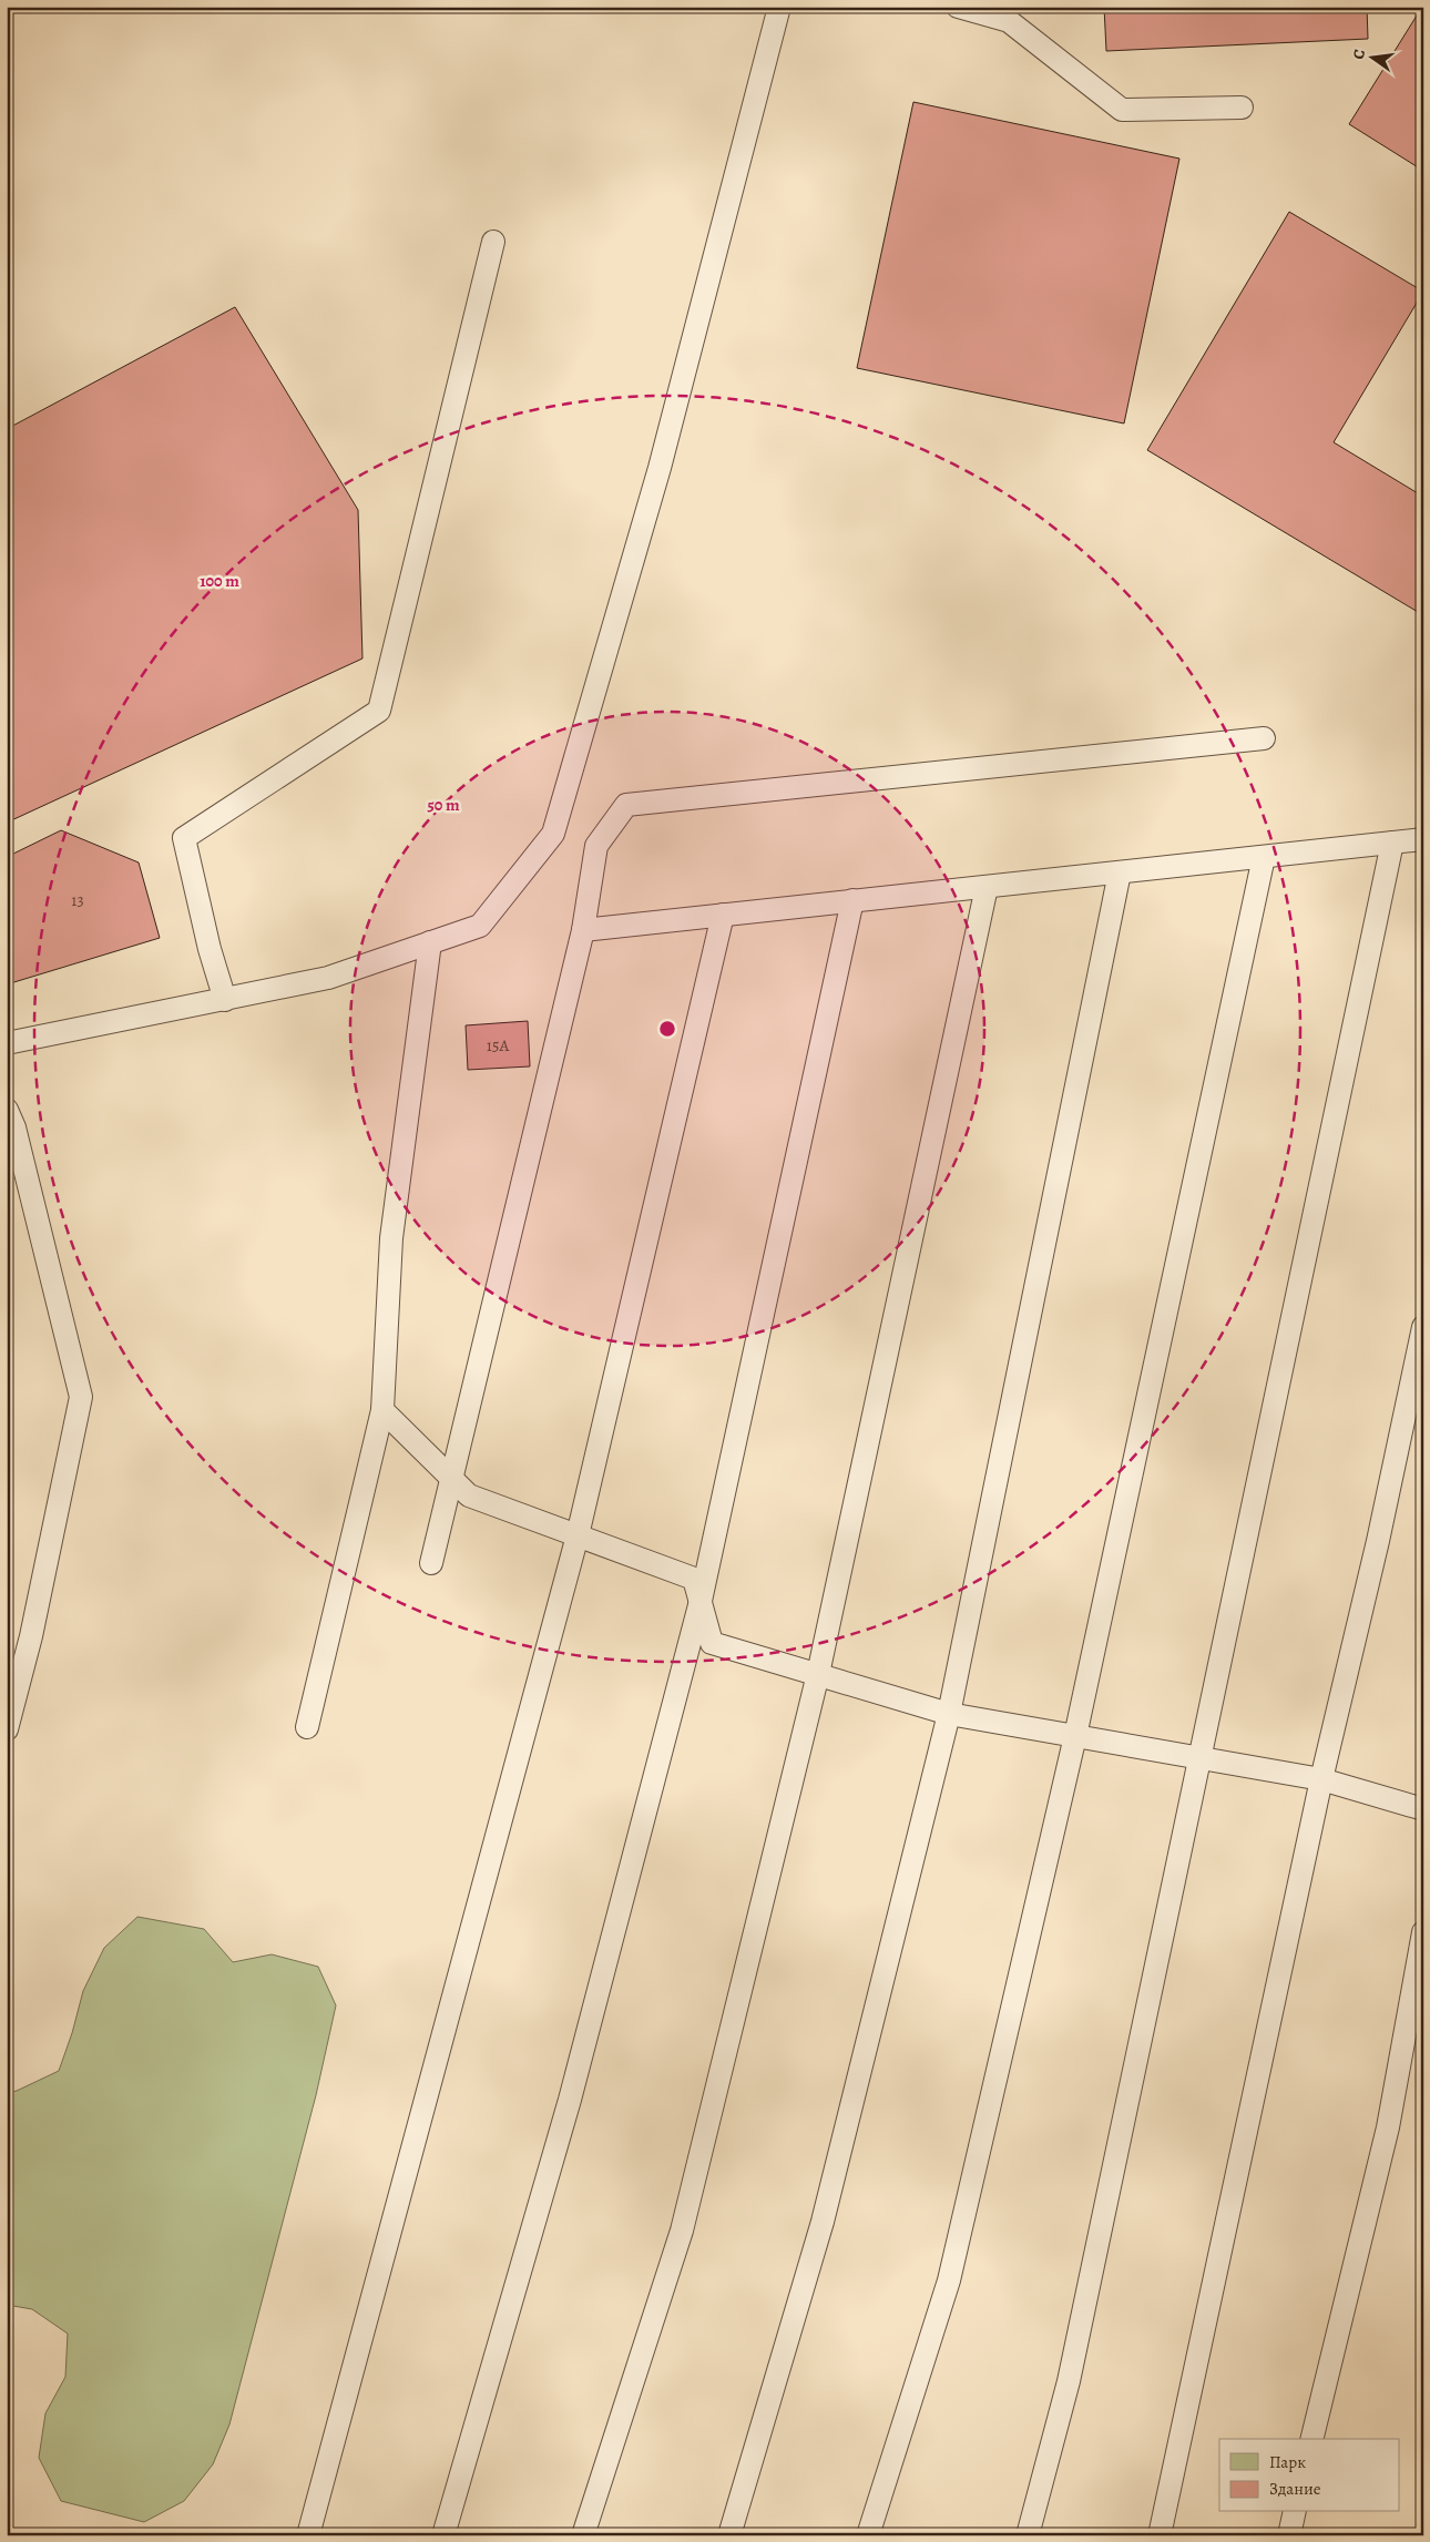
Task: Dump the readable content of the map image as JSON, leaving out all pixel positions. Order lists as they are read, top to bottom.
{
  "house_numbers": ["13", "15А"],
  "legend": ["Парк", "Здание"],
  "north": "left",
  "rings": ["100 m", "50 m"]
}
